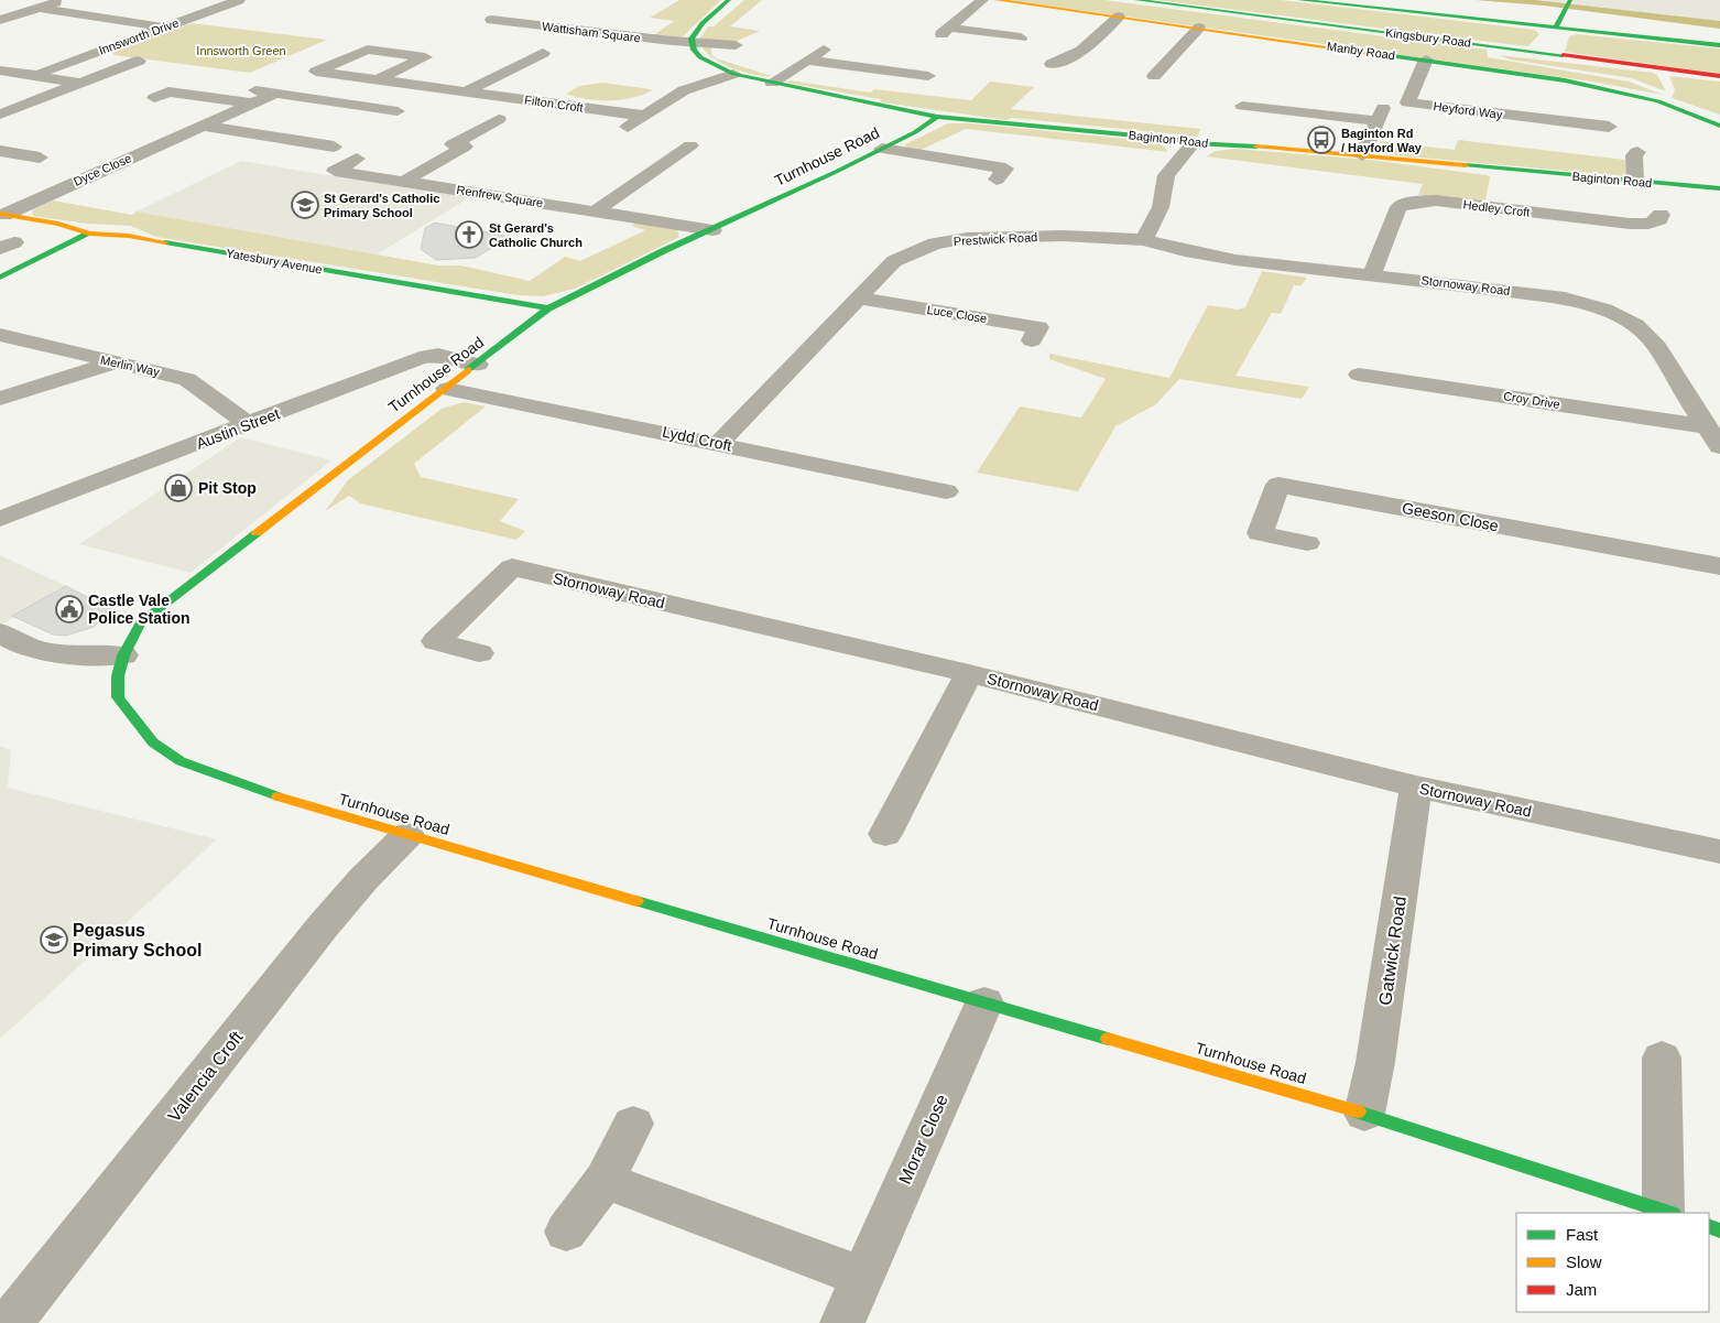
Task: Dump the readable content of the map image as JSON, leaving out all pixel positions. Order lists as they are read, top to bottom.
{
  "streets": {
    "main road": [
      "Kingsbury Road",
      "Manby Road",
      "Baginton Road",
      "Turnhouse Road",
      "Yatesbury Avenue"
    ],
    "street": [
      "Wattisham Square",
      "Innsworth Drive",
      "Filton Croft",
      "Heyford Way",
      "Dyce Close",
      "Renfrew Square",
      "Hedley Croft",
      "Prestwick Road",
      "Stornoway Road",
      "Luce Close",
      "Merlin Way",
      "Croy Drive",
      "Austin Street",
      "Lydd Croft",
      "Geeson Close",
      "Gatwick Road",
      "Valencia Croft",
      "Morar Close"
    ]
  },
  "crossings": [
    ["Wattisham Square", "Baginton Road"],
    ["Manby Road", "Heyford Way"],
    ["Baginton Road", "Turnhouse Road"],
    ["Turnhouse Road", "Renfrew Square"],
    ["Turnhouse Road", "Yatesbury Avenue"],
    ["Turnhouse Road", "Austin Street"],
    ["Turnhouse Road", "Lydd Croft"],
    ["Turnhouse Road", "Gatwick Road"],
    ["Turnhouse Road", "Valencia Croft"],
    ["Turnhouse Road", "Morar Close"],
    ["Dyce Close", "Yatesbury Avenue"],
    ["Hedley Croft", "Stornoway Road"],
    ["Prestwick Road", "Stornoway Road"],
    ["Prestwick Road", "Luce Close"],
    ["Prestwick Road", "Lydd Croft"],
    ["Stornoway Road", "Croy Drive"],
    ["Stornoway Road", "Gatwick Road"],
    ["Merlin Way", "Austin Street"]
  ],
  "parks": ["Innsworth Green"],
  "places": {
    "bus stop": ["Baginton Rd / Hayford Way"],
    "school or university": ["St Gerard's Catholic Primary School", "Pegasus Primary School"],
    "church": ["St Gerard's Catholic Church"],
    "shop": ["Pit Stop"],
    "public building": ["Castle Vale Police Station"]
  },
  "legend": ["Fast", "Slow", "Jam"]
}
